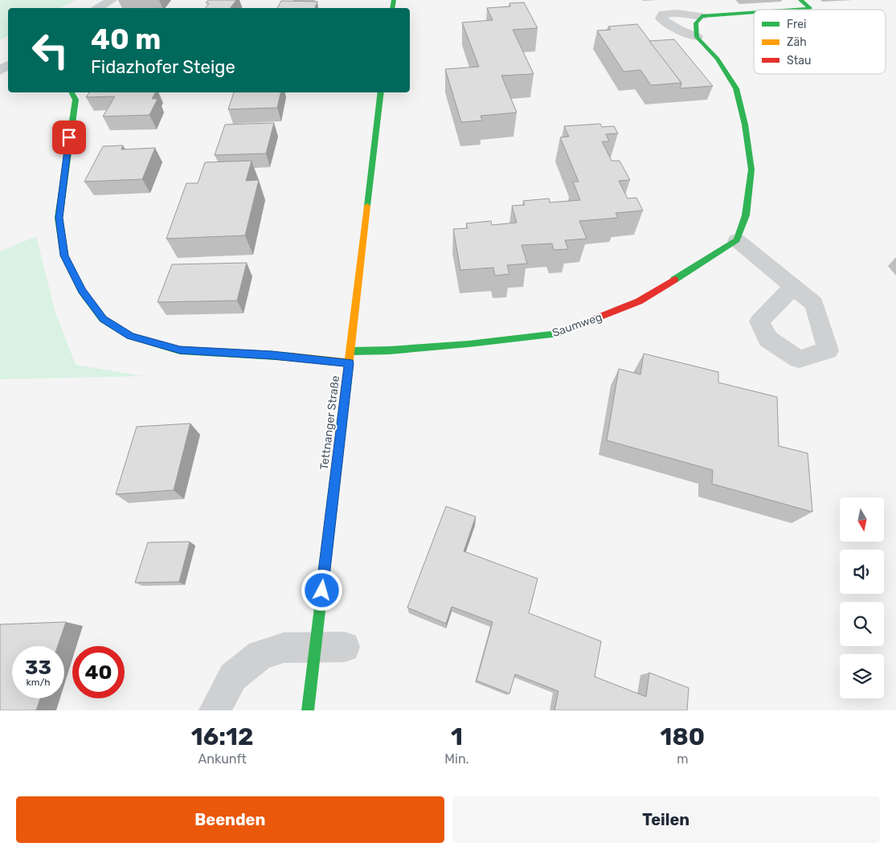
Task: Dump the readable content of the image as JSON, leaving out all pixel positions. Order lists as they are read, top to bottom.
{
  "streets": {
    "street": ["Saumweg", "Tettnanger Straße"]
  },
  "crossings": [
    ["Saumweg", "Tettnanger Straße"]
  ],
  "legend": ["Frei", "Zäh", "Stau"],
  "north": "bottom",
  "page": {
    "turn": ["40 m", "Fidazhofer Steige"],
    "speed": "33 km/h",
    "limit": "40",
    "eta": [
      "16:12",
      "Ankunft",
      "1",
      "Min.",
      "180",
      "m"
    ],
    "buttons": ["Beenden", "Teilen"]
  }
}
